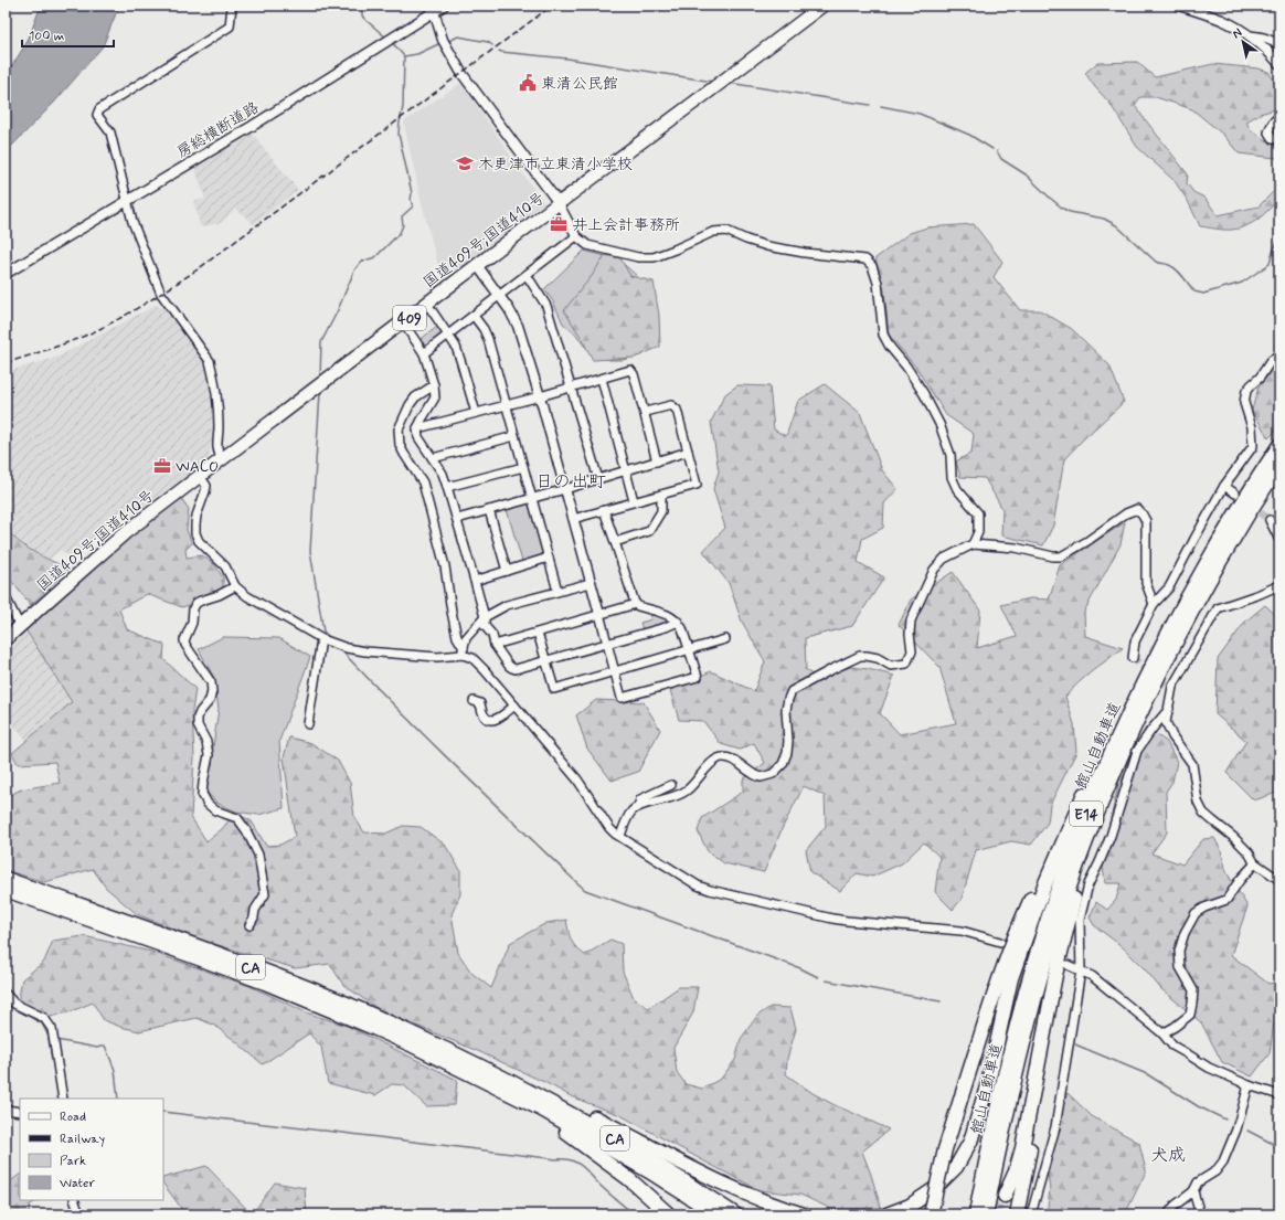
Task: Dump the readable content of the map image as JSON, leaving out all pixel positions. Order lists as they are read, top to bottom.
{
  "streets": {
    "highway": [
      "国道409号;国道410号",
      "409",
      "館山自動車道",
      "E14",
      "CA"
    ],
    "street": ["房総横断道路"]
  },
  "districts": ["日の出町", "犬成"],
  "places": {
    "public building": ["東清公民館"],
    "school or university": ["木更津市立東清小学校"],
    "office": ["井上会計事務所", "WACO"]
  },
  "legend": [
    "Road",
    "Railway",
    "Park",
    "Water"
  ],
  "scale_bar": "100 m",
  "north": "top left"
}
